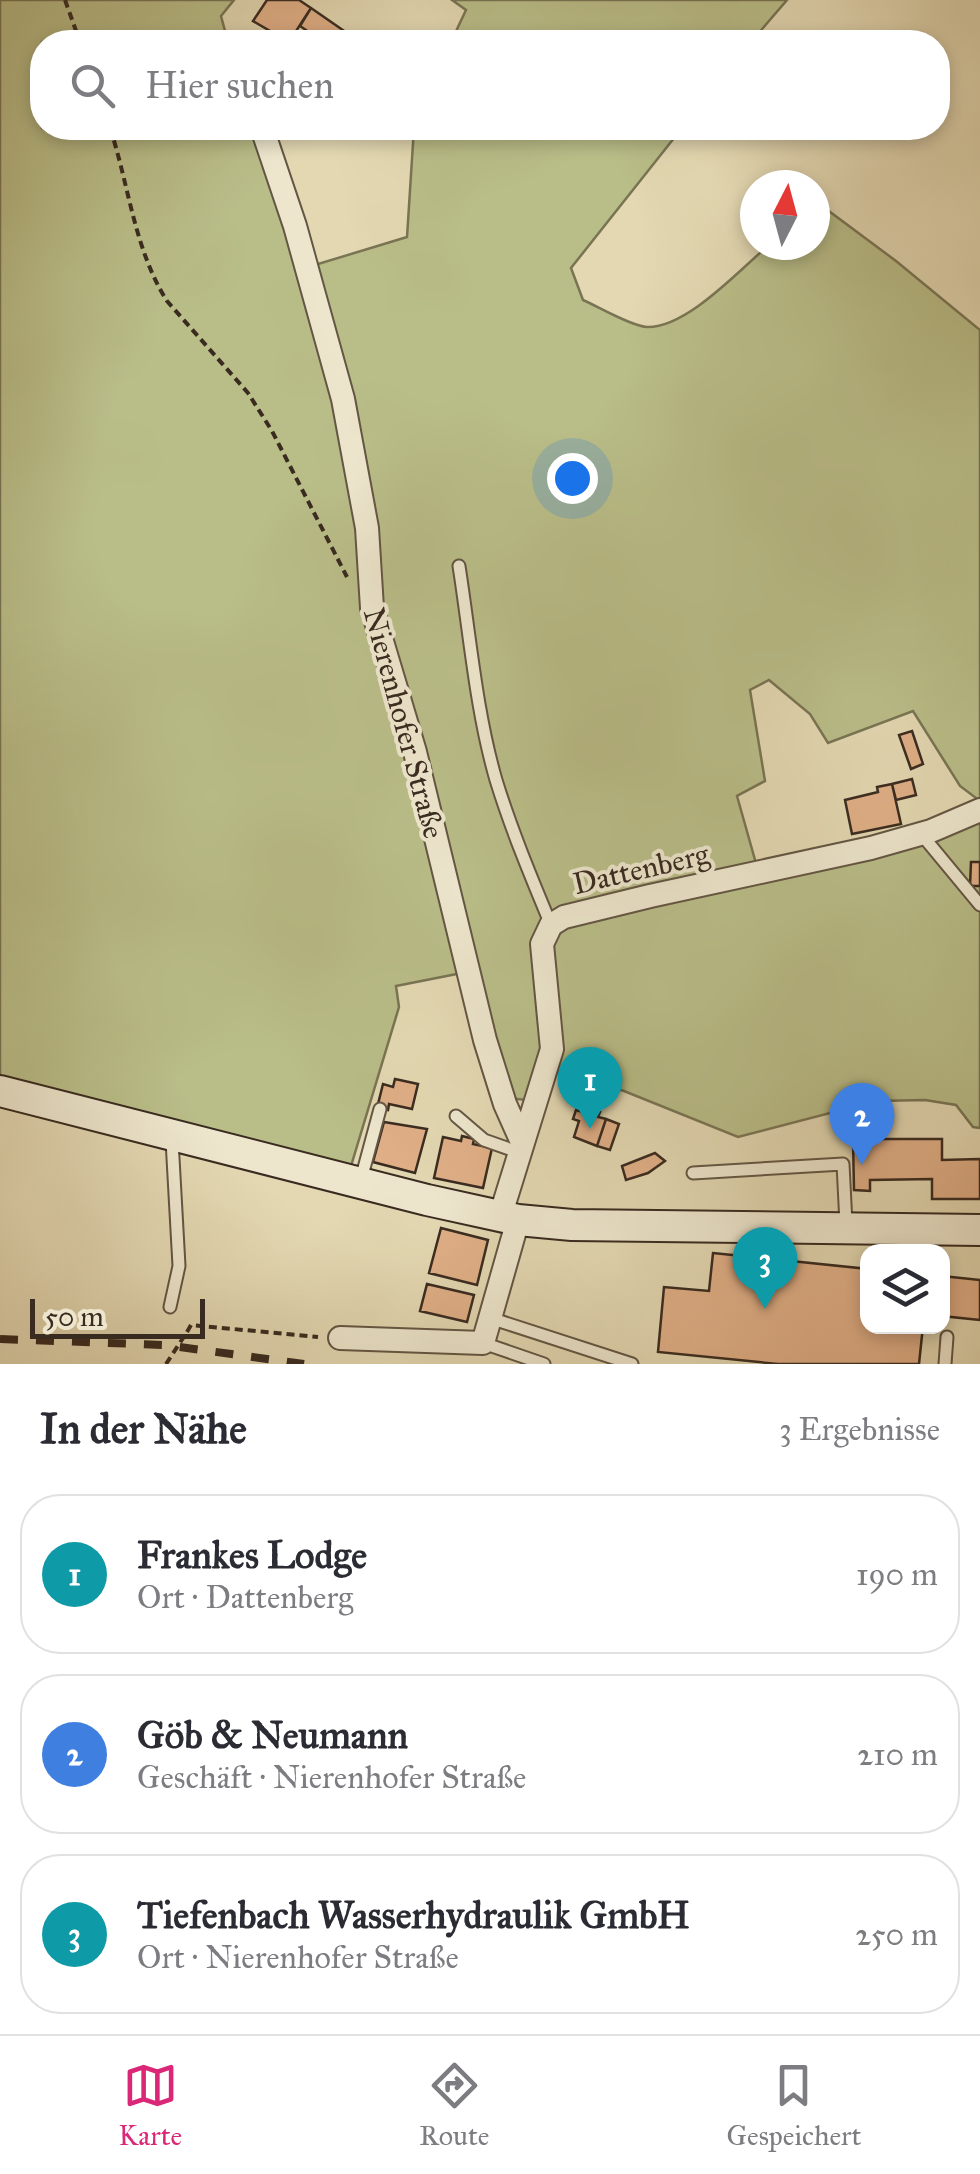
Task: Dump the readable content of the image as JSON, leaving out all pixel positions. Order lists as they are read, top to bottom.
{
  "streets": {
    "street": ["Nierenhofer Straße", "Dattenberg"]
  },
  "crossings": [
    ["Nierenhofer Straße", "Dattenberg"]
  ],
  "scale_bar": "50 m",
  "north": "top",
  "page": {
    "search": "Hier suchen",
    "pins": ["1", "2", "3"],
    "scale": "50 m",
    "heading": ["In der Nähe", "3 Ergebnisse"],
    "list": [
      {
        "mark": "1",
        "name": "Frankes Lodge",
        "note": "Ort · Dattenberg",
        "value": "190 m"
      },
      {
        "mark": "2",
        "name": "Göb & Neumann",
        "note": "Geschäft · Nierenhofer Straße",
        "value": "210 m"
      },
      {
        "mark": "3",
        "name": "Tiefenbach Wasserhydraulik GmbH",
        "note": "Ort · Nierenhofer Straße",
        "value": "250 m"
      }
    ],
    "nav": ["Karte", "Route", "Gespeichert"]
  }
}
